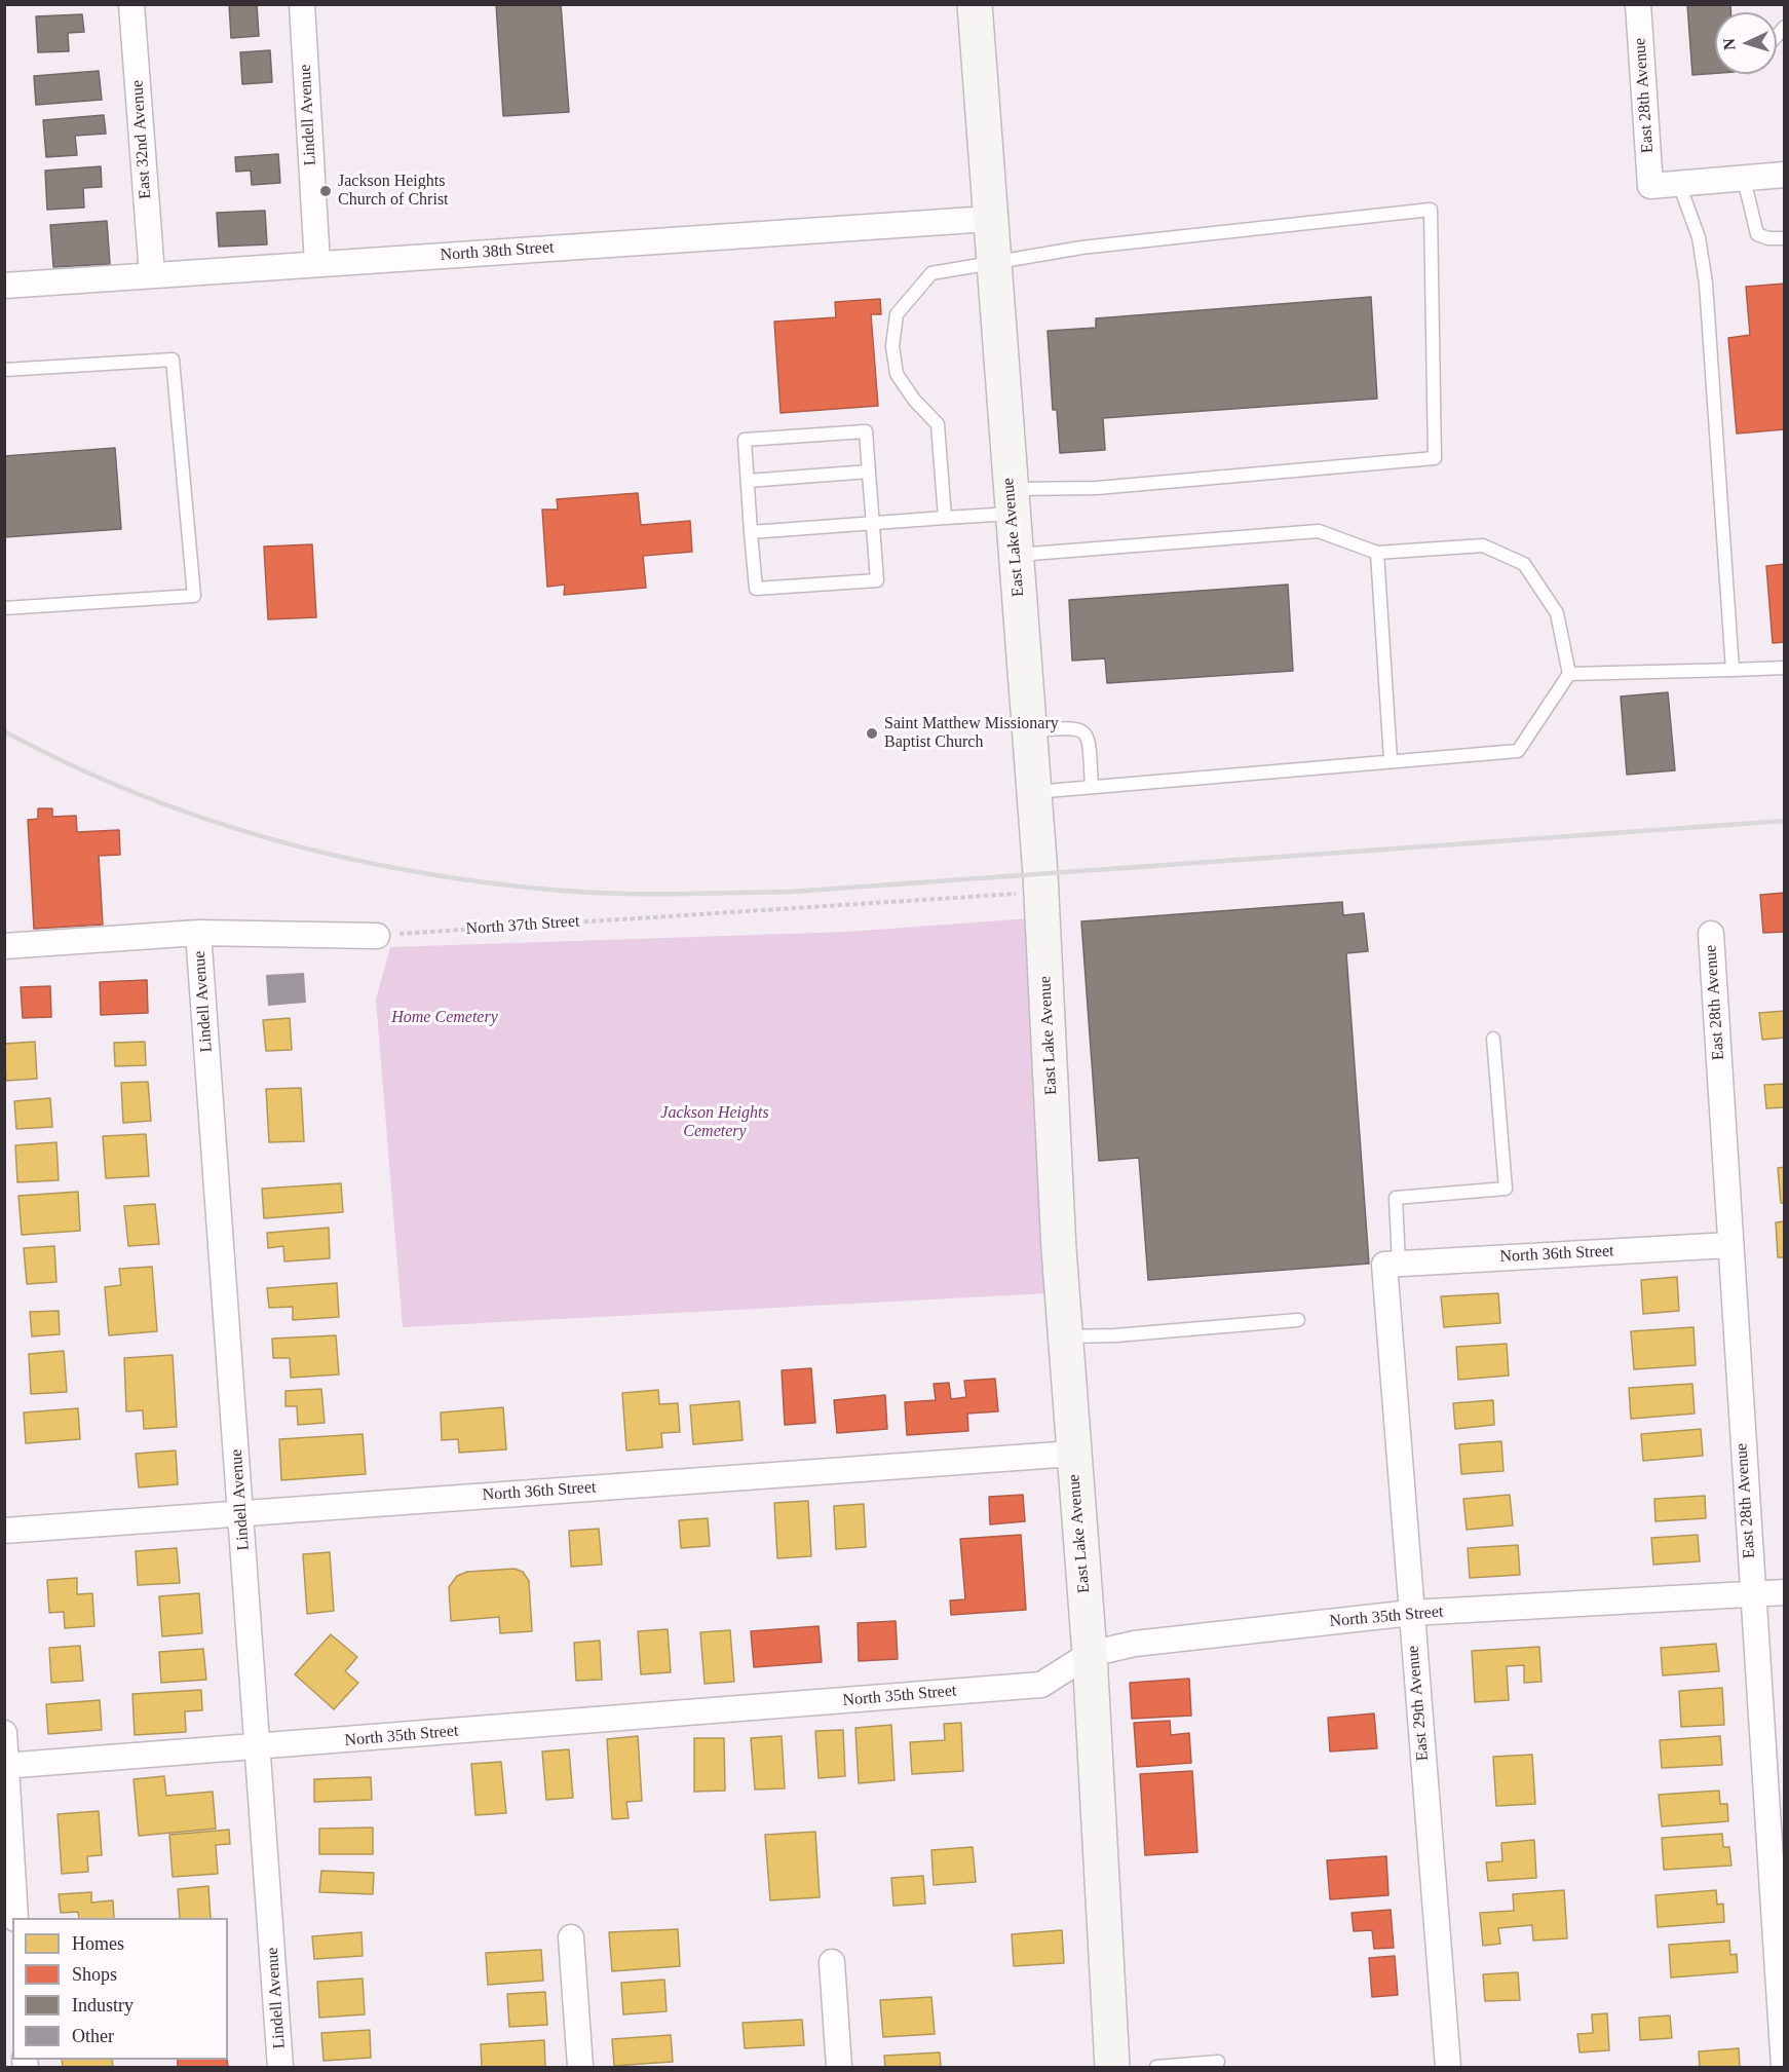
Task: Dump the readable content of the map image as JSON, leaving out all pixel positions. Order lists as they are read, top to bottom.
{
  "streets": {
    "street": [
      "East 28th Avenue",
      "Lindell Avenue",
      "East 32nd Avenue",
      "North 38th Street",
      "East Lake Avenue",
      "North 36th Street",
      "North 35th Street",
      "East 29th Avenue"
    ],
    "path": ["North 37th Street"]
  },
  "crossings": [
    ["East 28th Avenue", "North 36th Street"],
    ["East 28th Avenue", "North 35th Street"],
    ["Lindell Avenue", "North 38th Street"],
    ["Lindell Avenue", "North 36th Street"],
    ["Lindell Avenue", "North 35th Street"],
    ["East 32nd Avenue", "North 38th Street"],
    ["North 38th Street", "East Lake Avenue"],
    ["East Lake Avenue", "North 37th Street"],
    ["East Lake Avenue", "North 36th Street"],
    ["East Lake Avenue", "North 35th Street"],
    ["North 36th Street", "East 29th Avenue"],
    ["North 35th Street", "East 29th Avenue"]
  ],
  "parks": ["Home Cemetery", "Jackson Heights Cemetery"],
  "places": ["Jackson Heights Church of Christ", "Saint Matthew Missionary Baptist Church"],
  "legend": [
    "Homes",
    "Shops",
    "Industry",
    "Other"
  ],
  "north": "left"
}
